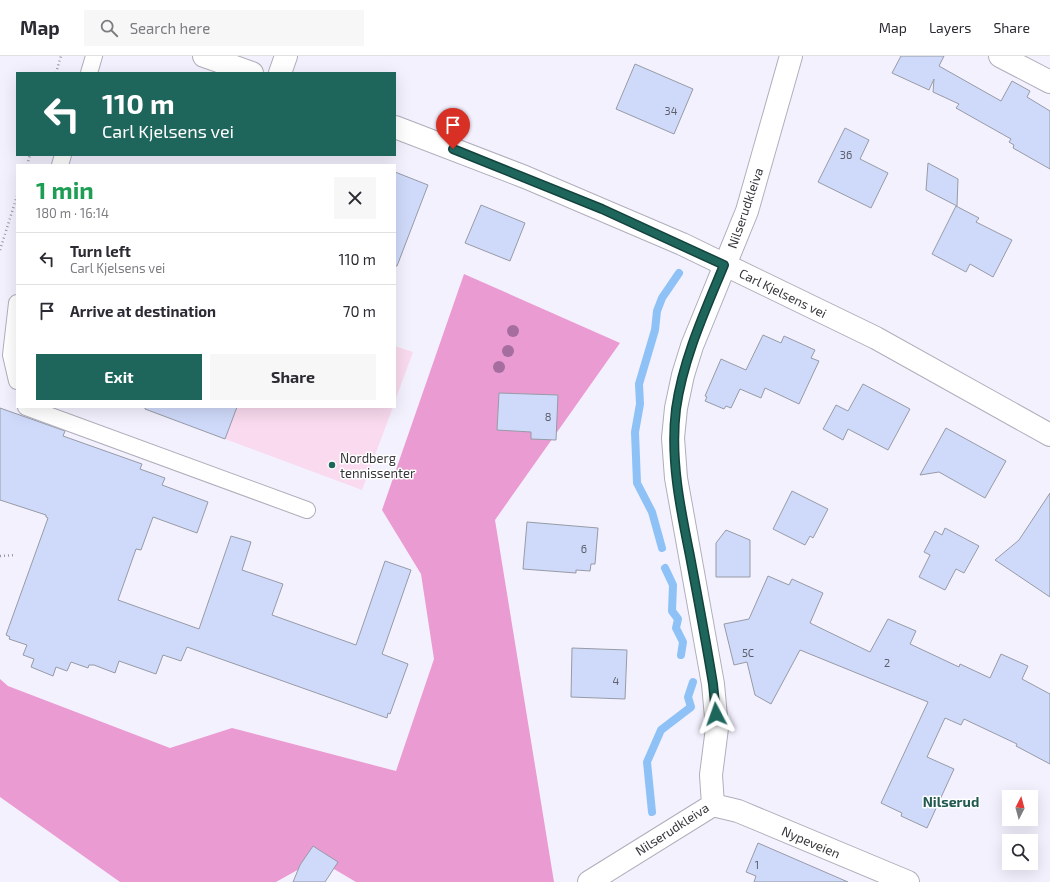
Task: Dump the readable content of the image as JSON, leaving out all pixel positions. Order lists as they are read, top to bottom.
{
  "streets": {
    "street": ["Nilserudkleiva", "Carl Kjelsens vei", "Nypeveien"]
  },
  "crossings": [
    ["Nilserudkleiva", "Carl Kjelsens vei"],
    ["Nilserudkleiva", "Nypeveien"]
  ],
  "districts": ["Nilserud"],
  "places": ["Nordberg tennissenter"],
  "house_numbers": [
    "34",
    "36",
    "8",
    "6",
    "5C",
    "2",
    "4",
    "1"
  ],
  "north": "top",
  "page": {
    "header": "Map",
    "search": "Search here",
    "nav": ["Map", "Layers", "Share"],
    "turn": ["110 m", "Carl Kjelsens vei"],
    "heading": ["1 min", "180 m · 16:14"],
    "list": [
      {
        "name": "Turn left",
        "note": "Carl Kjelsens vei",
        "value": "110 m"
      },
      {
        "name": "Arrive at destination",
        "value": "70 m"
      }
    ],
    "buttons": ["Exit", "Share"]
  }
}
